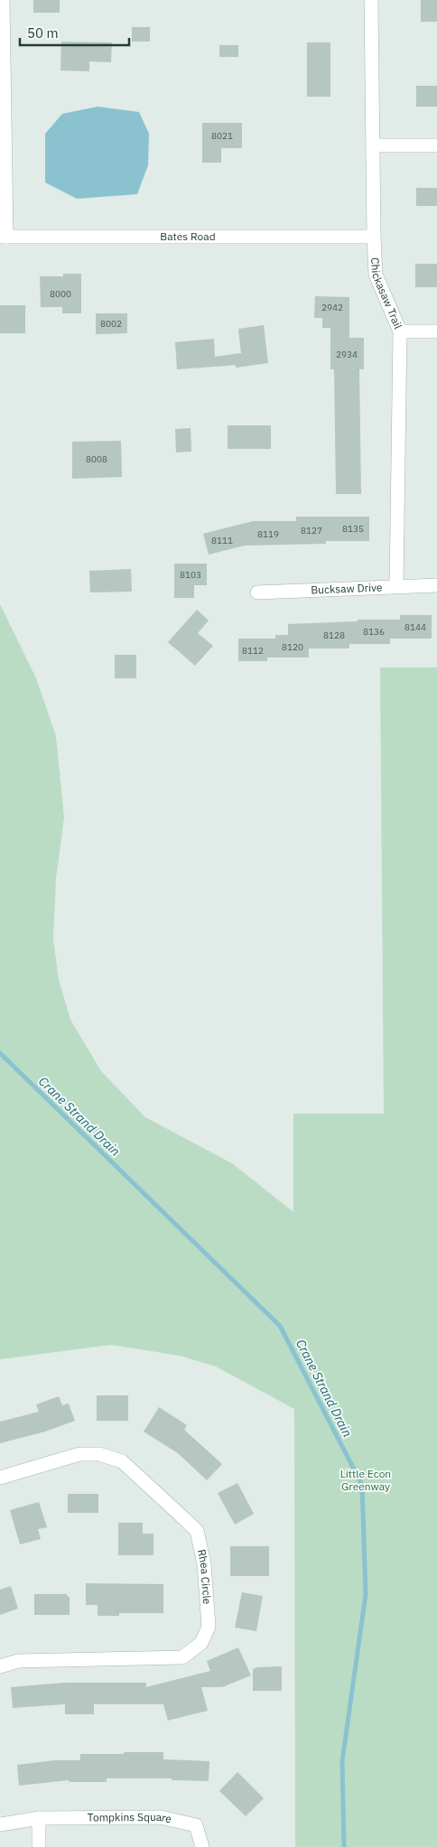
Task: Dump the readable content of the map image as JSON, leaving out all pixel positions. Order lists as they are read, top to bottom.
{
  "streets": {
    "street": [
      "Bates Road",
      "Chickasaw Trail",
      "Bucksaw Drive",
      "Rhea Circle",
      "Tompkins Square"
    ]
  },
  "crossings": [
    ["Bates Road", "Chickasaw Trail"],
    ["Chickasaw Trail", "Bucksaw Drive"]
  ],
  "water": ["Crane Strand Drain"],
  "parks": ["Little Econ Greenway"],
  "house_numbers": [
    "8021",
    "8000",
    "2942",
    "8002",
    "2934",
    "8008",
    "8135",
    "8127",
    "8119",
    "8111",
    "8103",
    "8144",
    "8136",
    "8128",
    "8120",
    "8112"
  ],
  "scale_bar": "50 m"
}
